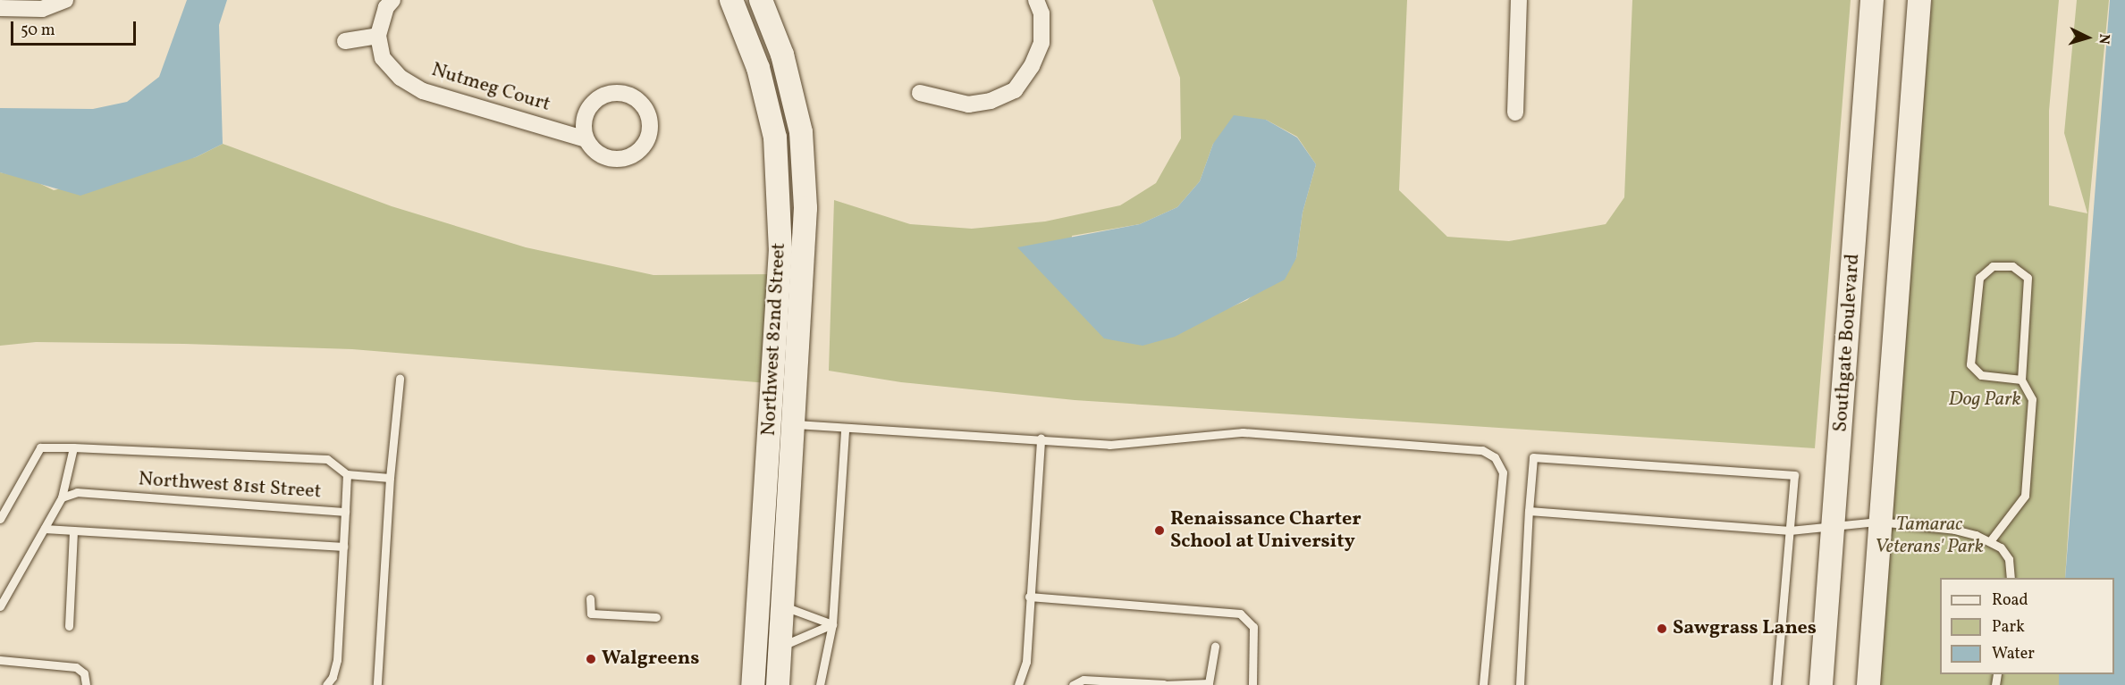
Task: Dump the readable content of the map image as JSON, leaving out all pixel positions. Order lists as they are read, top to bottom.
{
  "streets": {
    "street": ["Nutmeg Court", "Northwest 82nd Street", "Southgate Boulevard"],
    "lane": ["Northwest 81st Street"]
  },
  "parks": ["Dog Park", "Tamarac Veterans' Park"],
  "places": ["Renaissance Charter School at University", "Sawgrass Lanes", "Walgreens"],
  "legend": ["Road", "Park", "Water"],
  "scale_bar": "50 m",
  "north": "right"
}
